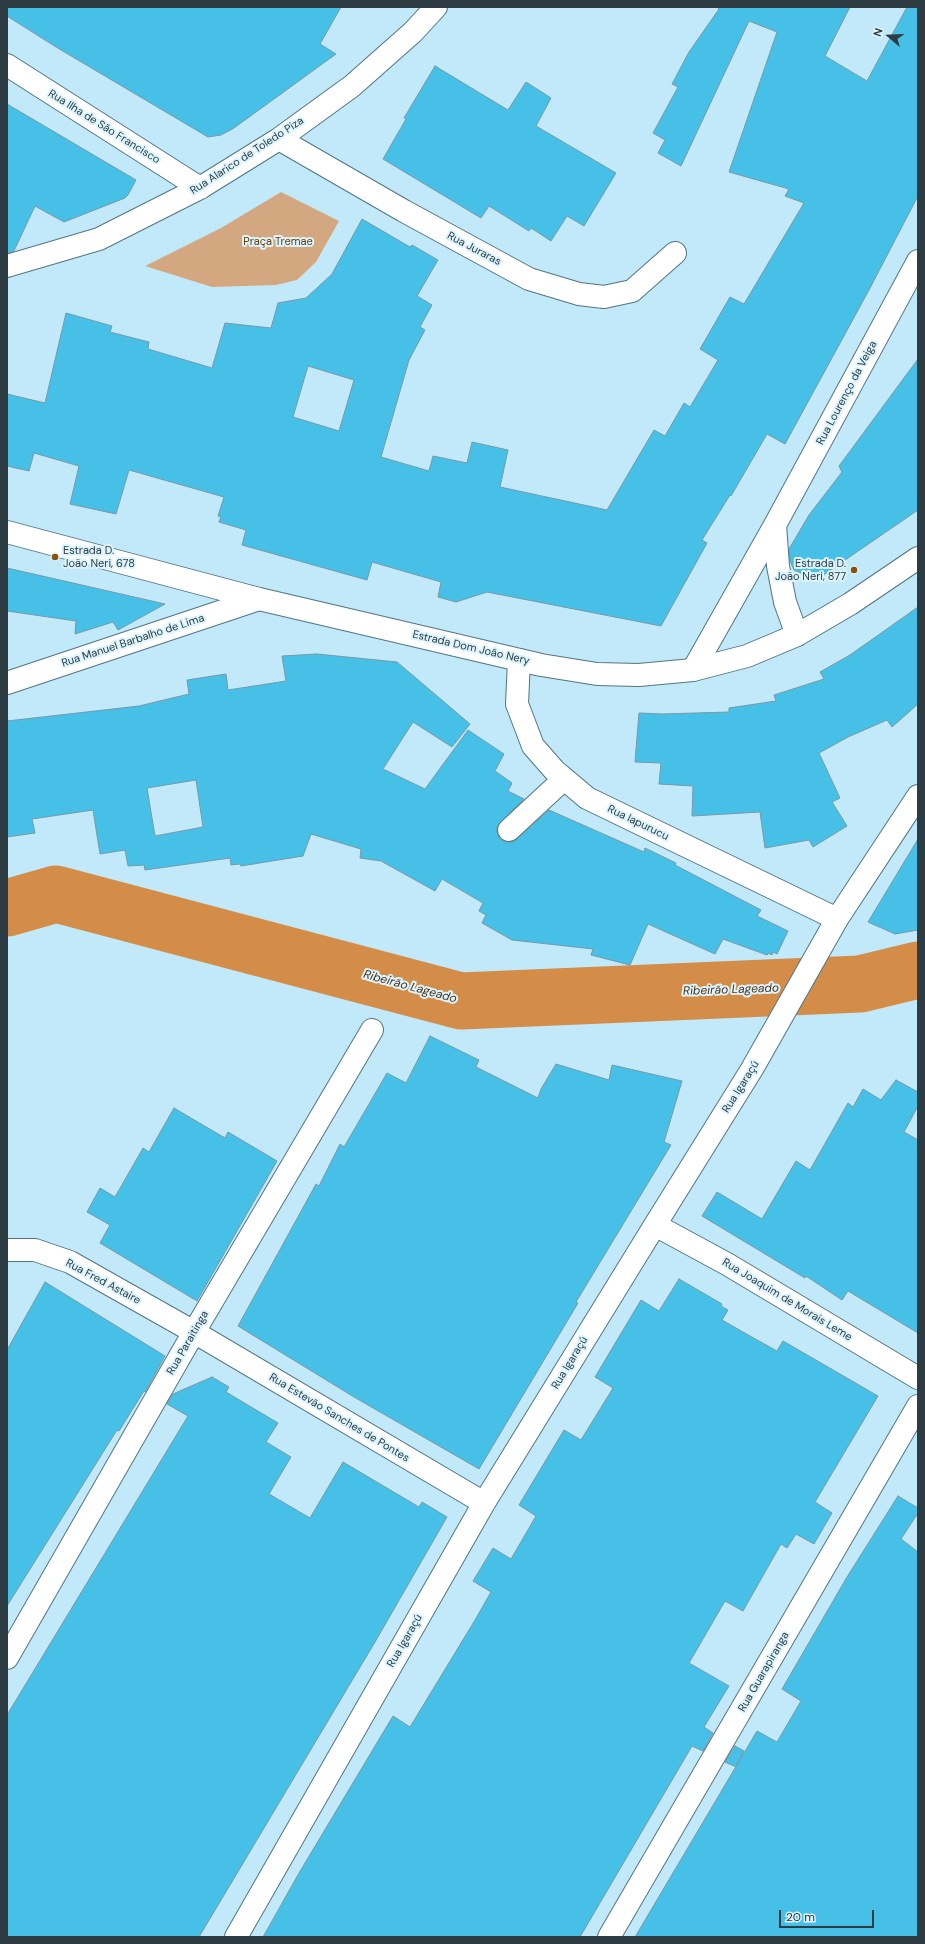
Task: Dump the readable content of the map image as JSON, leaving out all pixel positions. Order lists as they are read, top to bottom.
{
  "streets": {
    "street": [
      "Rua Ilha de São Francisco",
      "Rua Alarico de Toledo Piza",
      "Rua Juraras",
      "Rua Lourenço da Veiga",
      "Rua Manuel Barbalho de Lima",
      "Estrada Dom João Nery",
      "Rua Iapurucu",
      "Rua Igaraçú",
      "Rua Fred Astaire",
      "Rua Joaquim de Morais Leme",
      "Rua Paraitinga",
      "Rua Estevão Sanches de Pontes",
      "Rua Guarapiranga"
    ]
  },
  "crossings": [
    ["Rua Ilha de São Francisco", "Rua Alarico de Toledo Piza"],
    ["Rua Alarico de Toledo Piza", "Rua Juraras"],
    ["Rua Lourenço da Veiga", "Estrada Dom João Nery"],
    ["Rua Manuel Barbalho de Lima", "Estrada Dom João Nery"],
    ["Estrada Dom João Nery", "Rua Iapurucu"],
    ["Rua Iapurucu", "Rua Igaraçú"],
    ["Rua Igaraçú", "Rua Joaquim de Morais Leme"],
    ["Rua Igaraçú", "Rua Estevão Sanches de Pontes"],
    ["Rua Fred Astaire", "Rua Paraitinga"],
    ["Rua Fred Astaire", "Rua Estevão Sanches de Pontes"],
    ["Rua Paraitinga", "Rua Estevão Sanches de Pontes"]
  ],
  "water": ["Ribeirão Lageado"],
  "parks": ["Praça Tremae"],
  "places": ["Estrada D. João Neri, 678", "Estrada D. João Neri, 877"],
  "scale_bar": "20 m",
  "north": "left"
}
